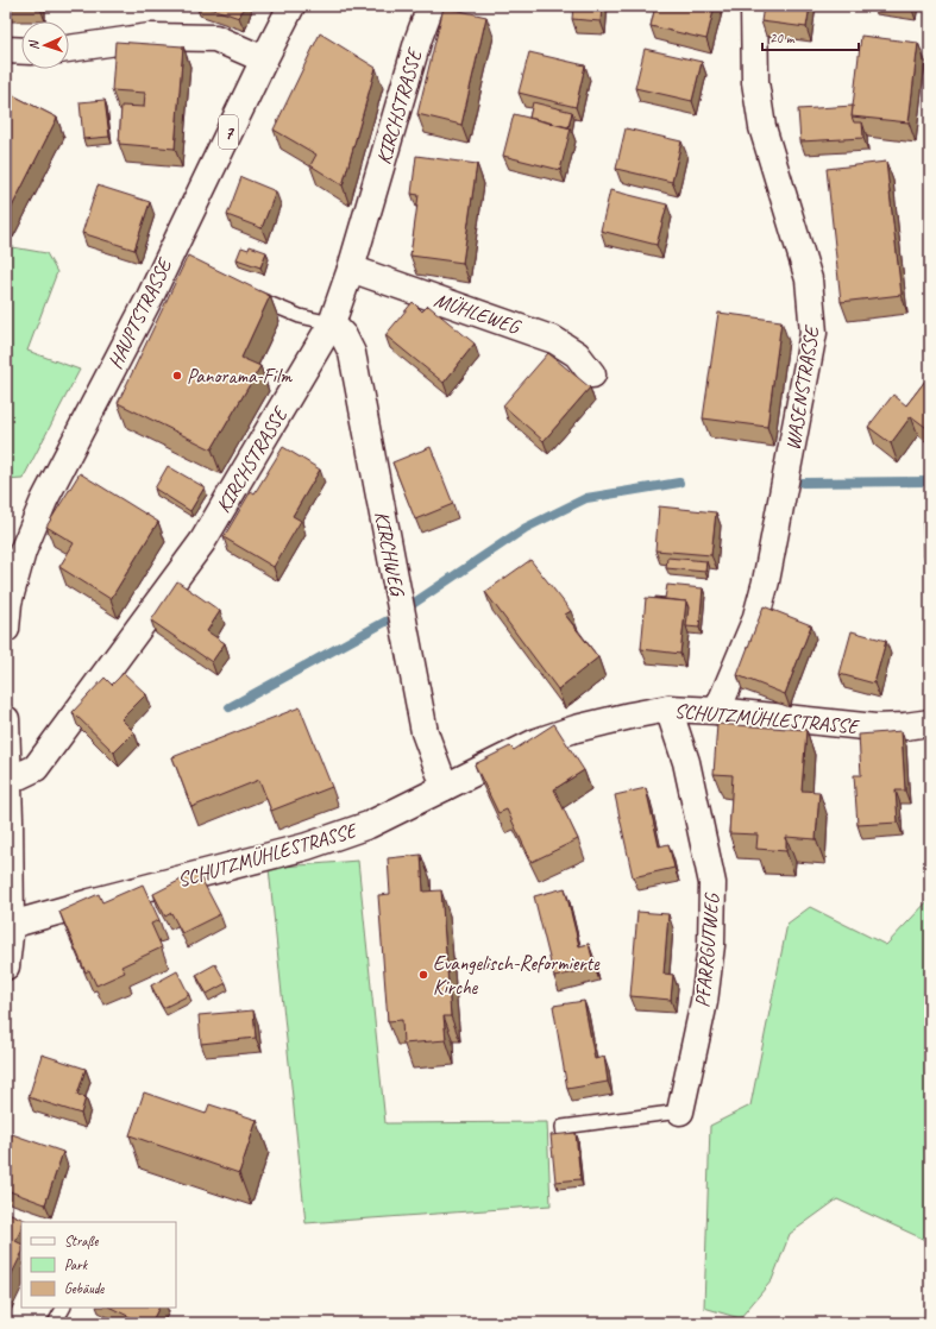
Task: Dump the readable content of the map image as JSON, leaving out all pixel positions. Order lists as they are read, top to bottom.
{
  "streets": {
    "street": [
      "KIRCHSTRASSE",
      "7",
      "MÜHLEWEG",
      "HAUPTSTRASSE",
      "WASENSTRASSE",
      "KIRCHWEG",
      "SCHUTZMÜHLESTRASSE",
      "PFARRGUTWEG"
    ]
  },
  "crossings": [
    ["KIRCHSTRASSE", "MÜHLEWEG"],
    ["KIRCHSTRASSE", "KIRCHWEG"],
    ["WASENSTRASSE", "SCHUTZMÜHLESTRASSE"],
    ["KIRCHWEG", "SCHUTZMÜHLESTRASSE"],
    ["SCHUTZMÜHLESTRASSE", "PFARRGUTWEG"]
  ],
  "places": ["Panorama-Film", "Evangelisch-Reformierte Kirche"],
  "legend": ["Straße", "Park", "Gebäude"],
  "scale_bar": "20 m",
  "north": "left"
}
